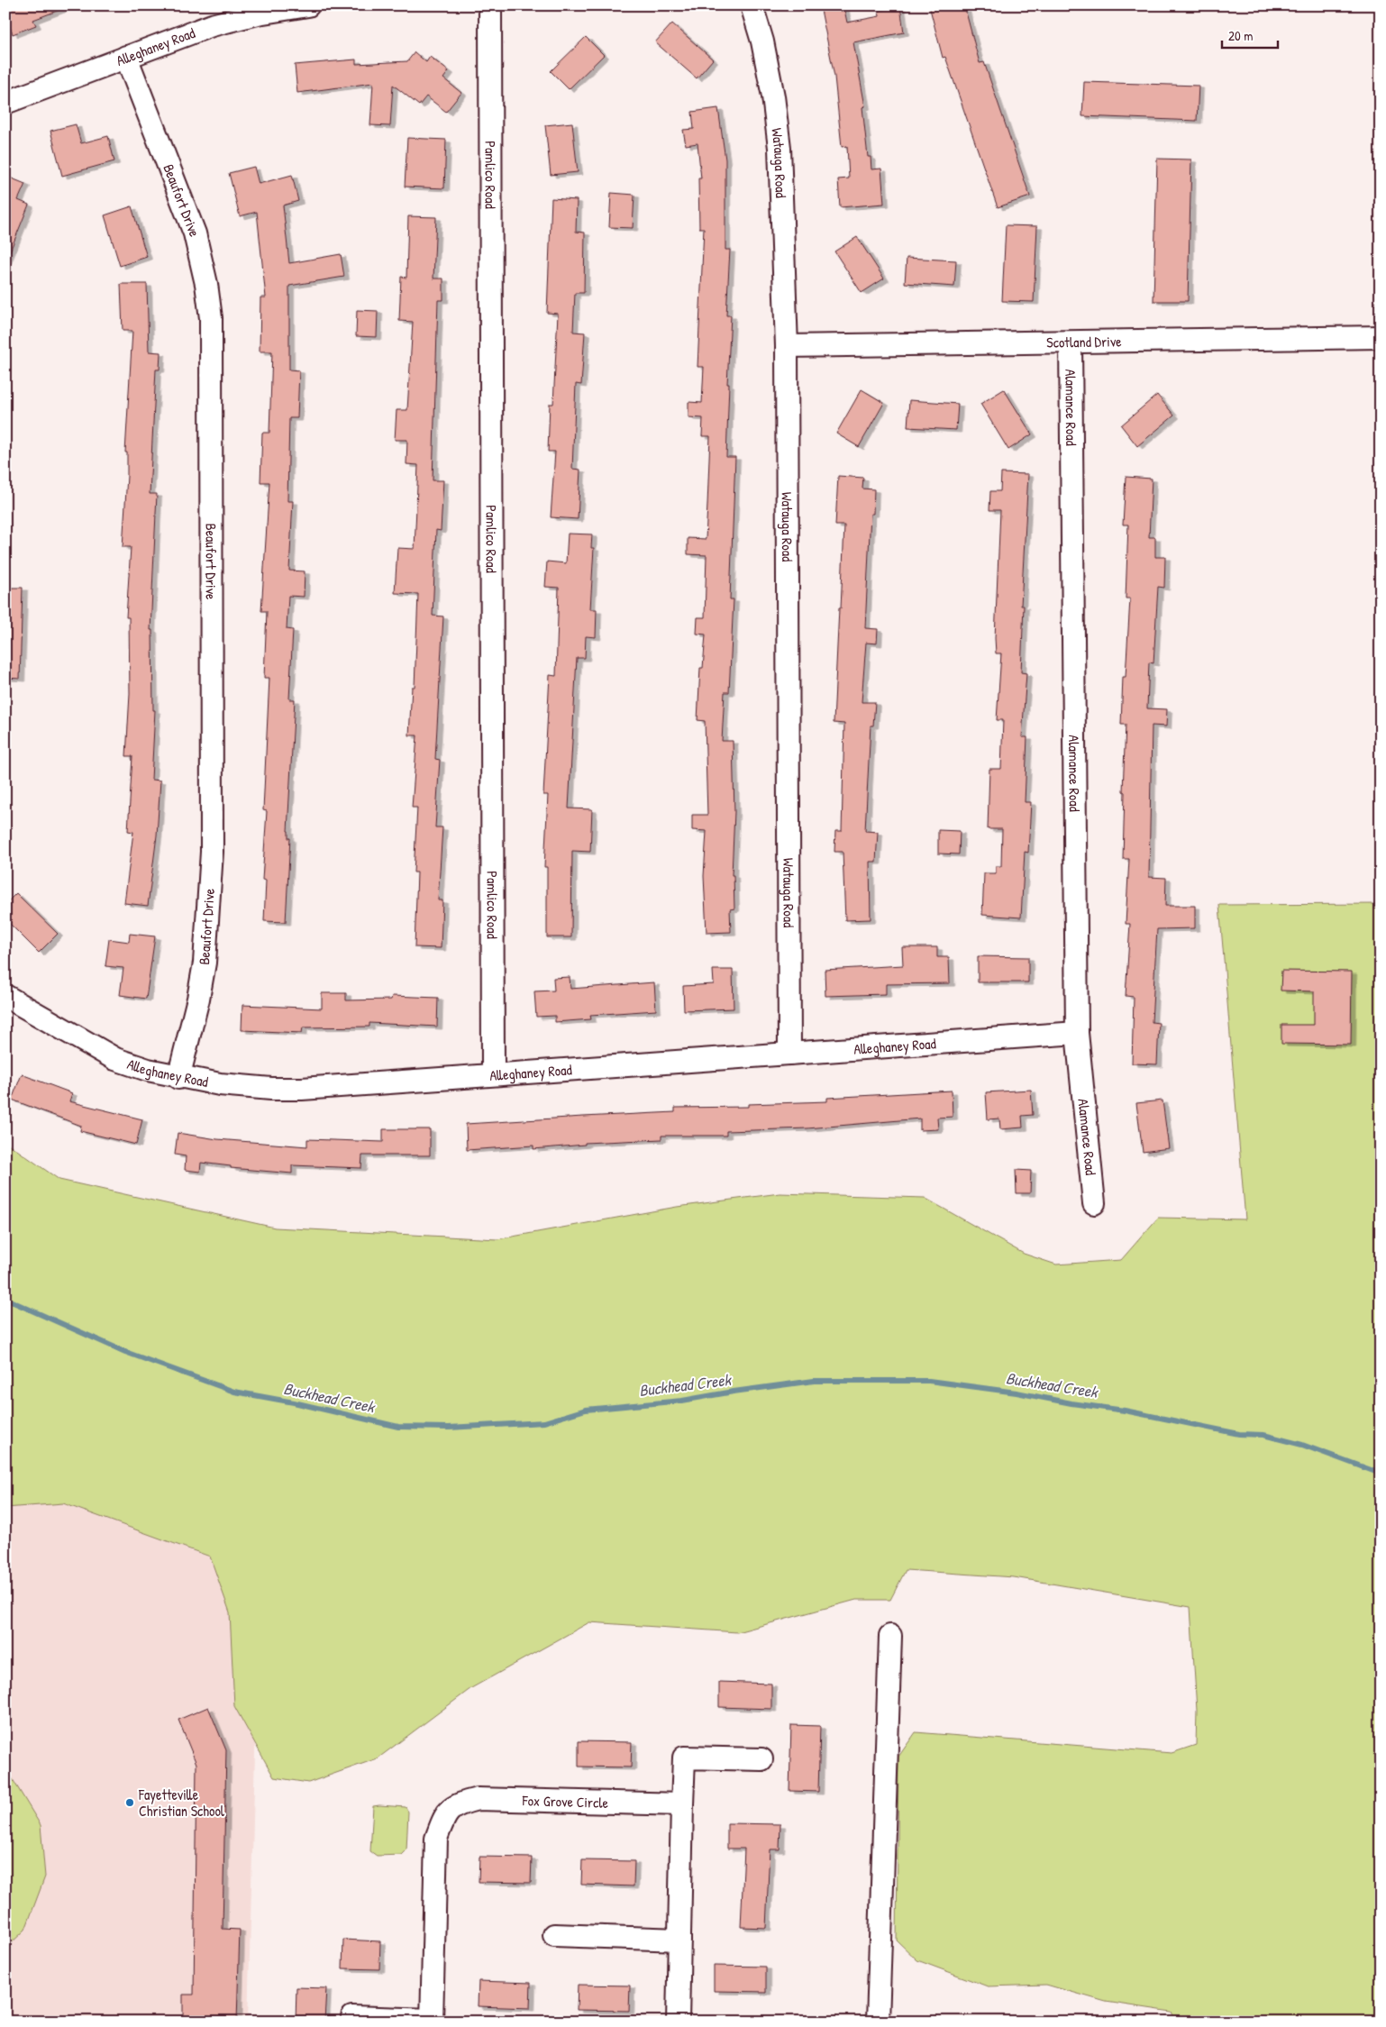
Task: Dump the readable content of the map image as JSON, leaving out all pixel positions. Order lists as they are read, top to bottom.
{
  "streets": {
    "street": [
      "Alleghaney Road",
      "Watauga Road",
      "Pamlico Road",
      "Beaufort Drive",
      "Scotland Drive",
      "Alamance Road",
      "Fox Grove Circle"
    ]
  },
  "crossings": [
    ["Alleghaney Road", "Watauga Road"],
    ["Alleghaney Road", "Pamlico Road"],
    ["Alleghaney Road", "Beaufort Drive"],
    ["Alleghaney Road", "Alamance Road"],
    ["Watauga Road", "Scotland Drive"],
    ["Scotland Drive", "Alamance Road"]
  ],
  "water": ["Buckhead Creek"],
  "places": ["Fayetteville Christian School"],
  "scale_bar": "20 m"
}
